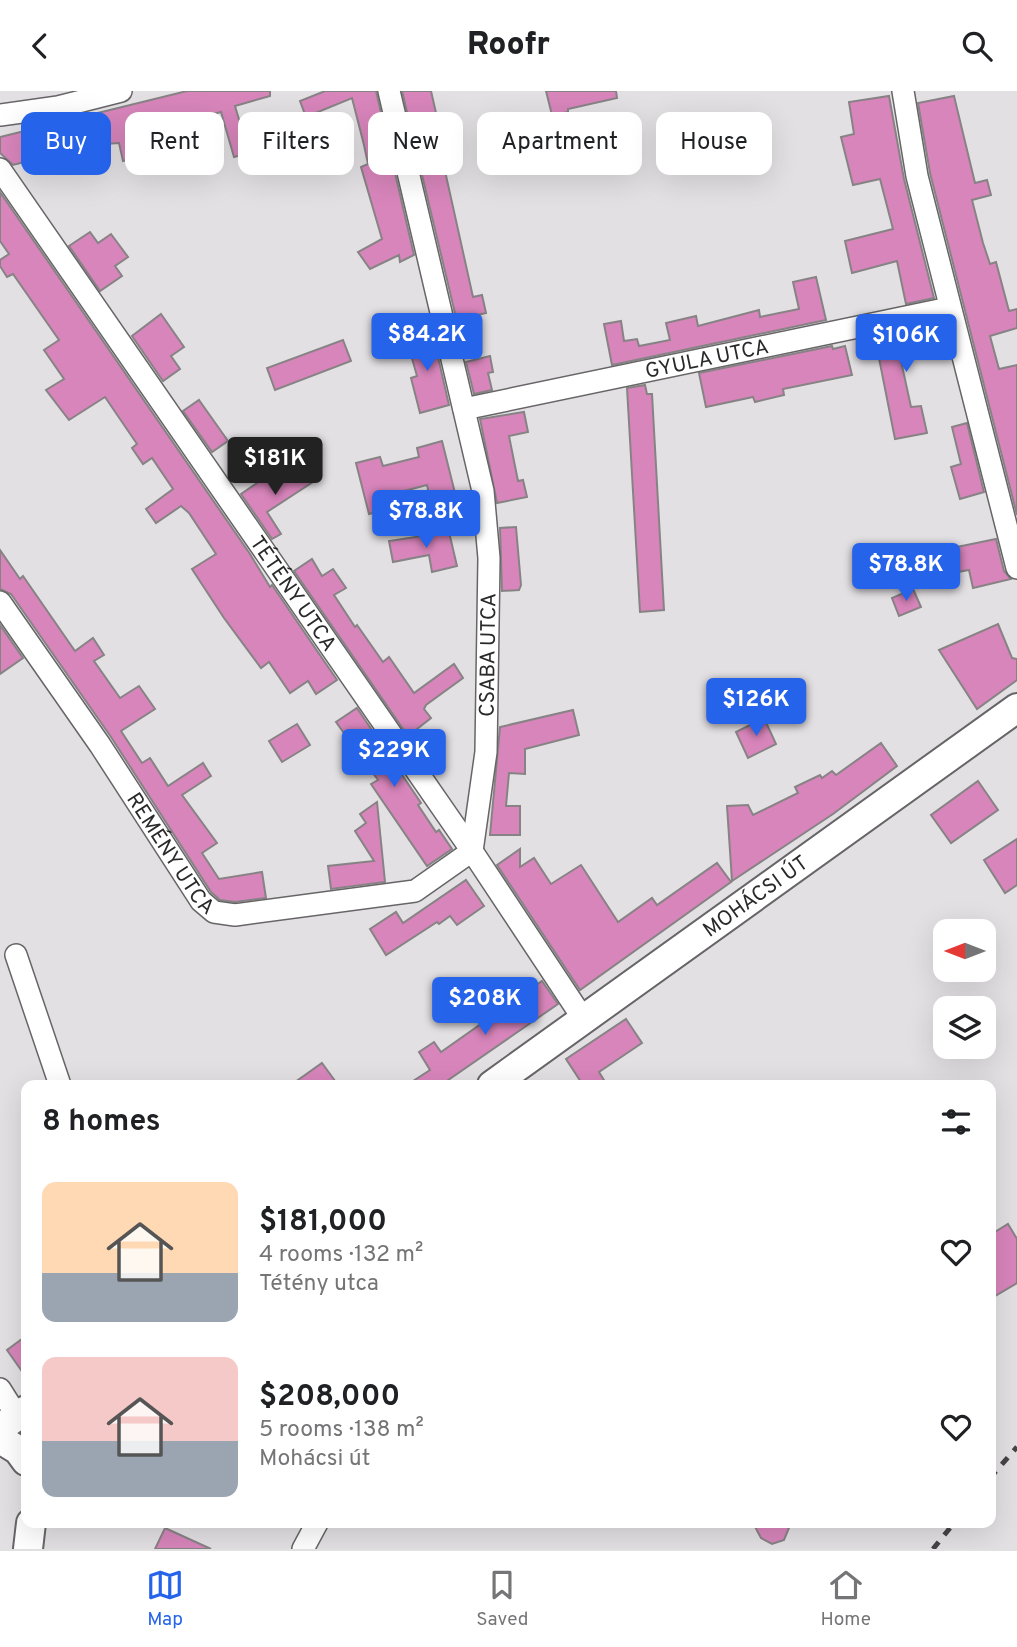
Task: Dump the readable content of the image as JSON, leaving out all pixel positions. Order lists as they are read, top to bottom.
{
  "streets": {
    "main road": ["MOHÁCSI ÚT"],
    "street": [
      "GYULA UTCA",
      "TÉTÉNY UTCA",
      "CSABA UTCA",
      "REMÉNY UTCA"
    ]
  },
  "crossings": [
    ["GYULA UTCA", "CSABA UTCA"],
    ["TÉTÉNY UTCA", "CSABA UTCA"],
    ["TÉTÉNY UTCA", "REMÉNY UTCA"],
    ["TÉTÉNY UTCA", "MOHÁCSI ÚT"],
    ["CSABA UTCA", "REMÉNY UTCA"]
  ],
  "north": "left",
  "page": {
    "header": "Roofr",
    "chip": [
      "Buy",
      "Rent",
      "Filters",
      "New",
      "Apartment",
      "House"
    ],
    "price": [
      "$84.2K",
      "$106K",
      "$181K",
      "$78.8K",
      "$78.8K",
      "$126K",
      "$229K",
      "$208K"
    ],
    "heading": "8 homes",
    "list": [
      {
        "name": "$181,000",
        "note": "4 rooms · 132 m² · Tétény utca"
      },
      {
        "name": "$208,000",
        "note": "5 rooms · 138 m² · Mohácsi út"
      }
    ],
    "tabs": ["Map", "Saved", "Home"]
  }
}
